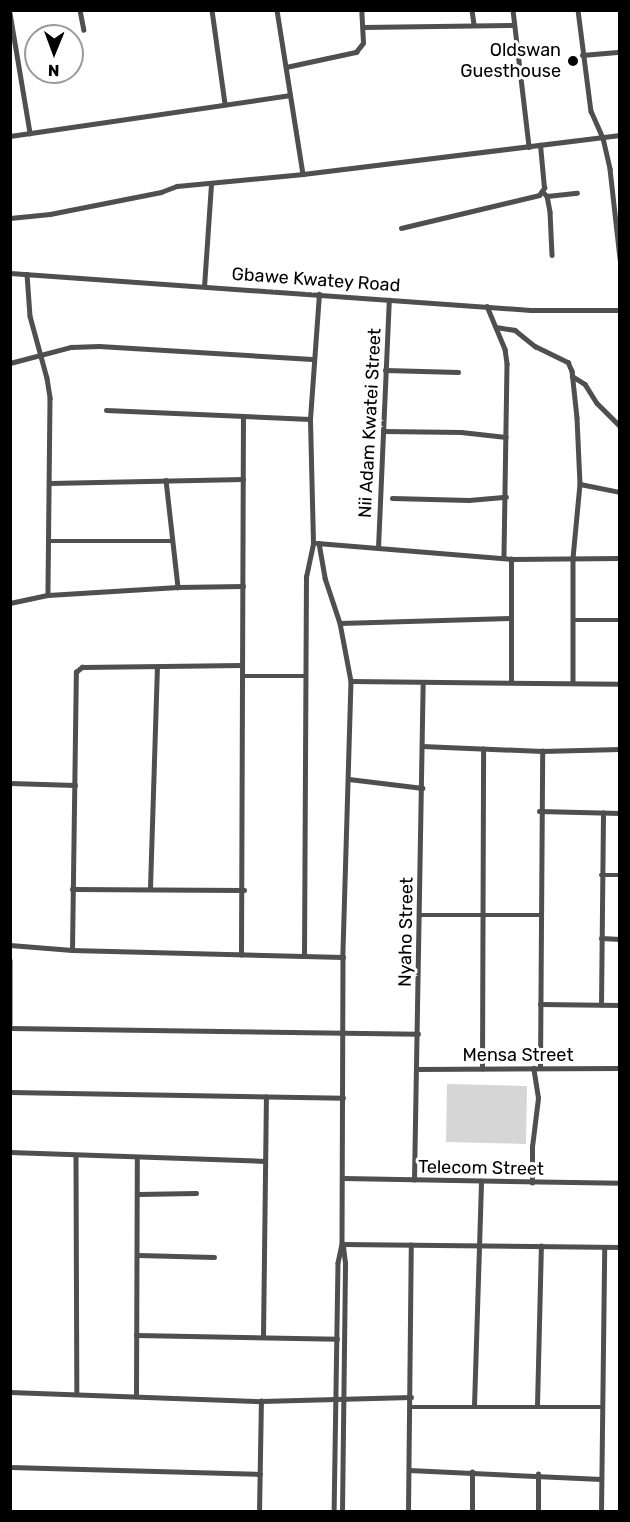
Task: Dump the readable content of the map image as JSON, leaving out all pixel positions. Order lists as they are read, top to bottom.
{
  "streets": {
    "street": [
      "Gbawe Kwatey Road",
      "Nii Adam Kwatei Street",
      "Nyaho Street",
      "Mensa Street",
      "Telecom Street"
    ]
  },
  "crossings": [
    ["Gbawe Kwatey Road", "Nii Adam Kwatei Street"],
    ["Nyaho Street", "Mensa Street"],
    ["Nyaho Street", "Telecom Street"]
  ],
  "places": ["Oldswan Guesthouse"],
  "north": "bottom"
}
